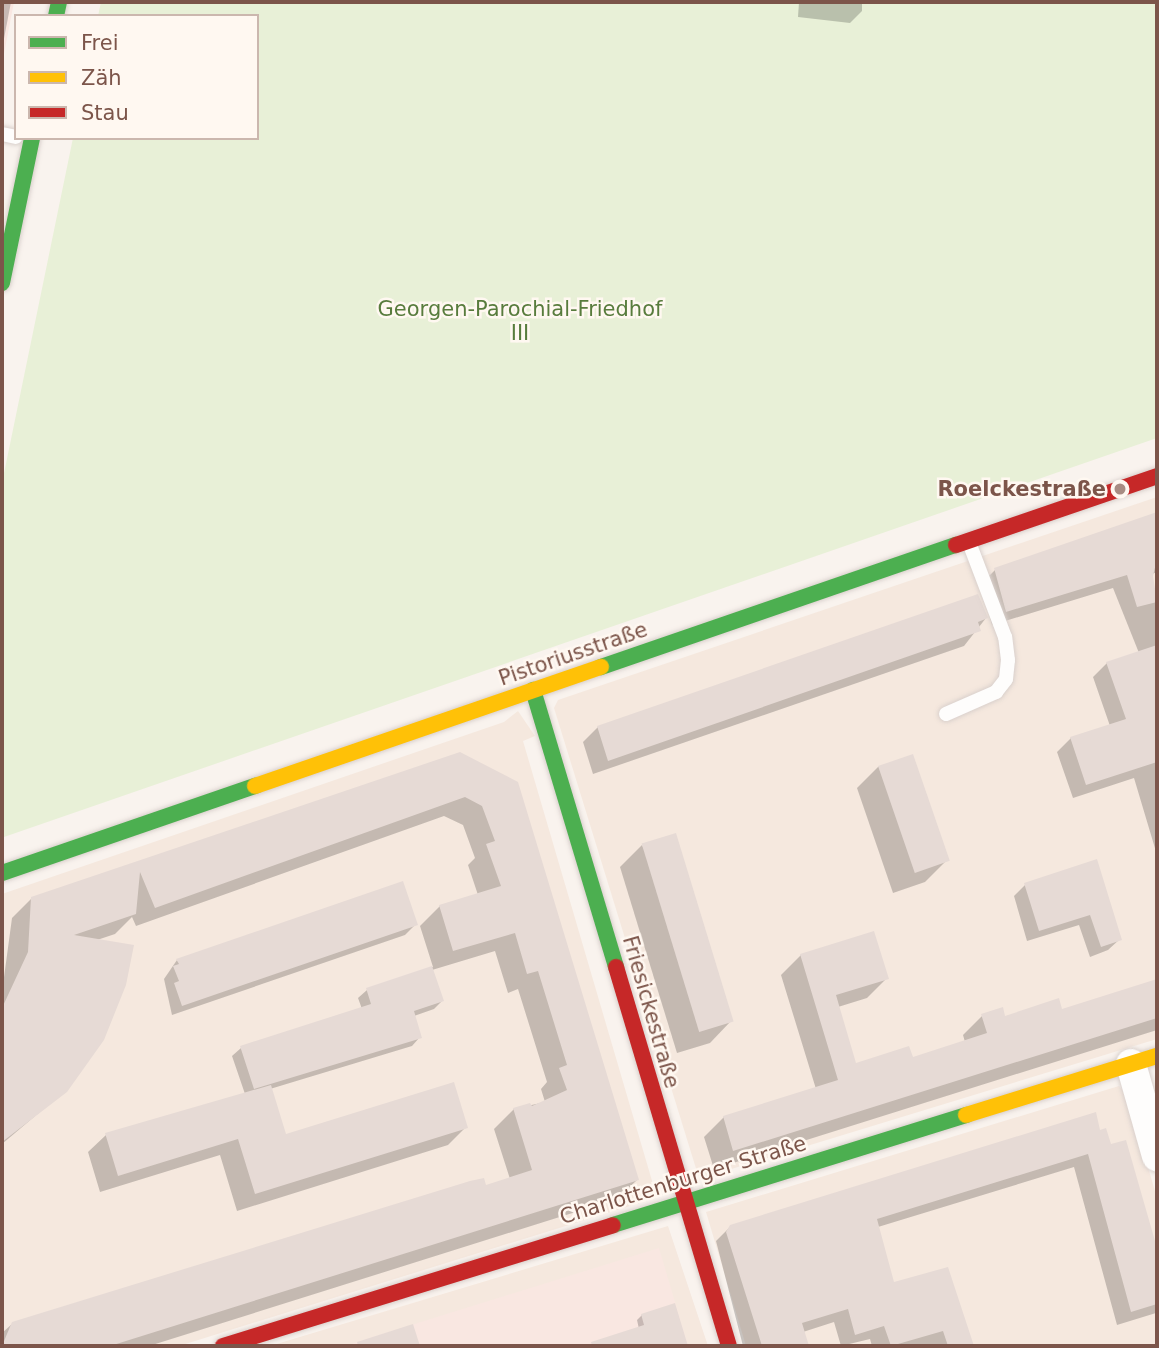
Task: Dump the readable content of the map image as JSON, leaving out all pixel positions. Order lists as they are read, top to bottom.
{
  "streets": {
    "street": ["Pistoriusstraße", "Friesickestraße", "Charlottenburger Straße"]
  },
  "crossings": [
    ["Pistoriusstraße", "Friesickestraße"],
    ["Friesickestraße", "Charlottenburger Straße"]
  ],
  "parks": ["Georgen-Parochial-Friedhof III"],
  "places": ["Roelckestraße"],
  "legend": ["Frei", "Zäh", "Stau"]
}
